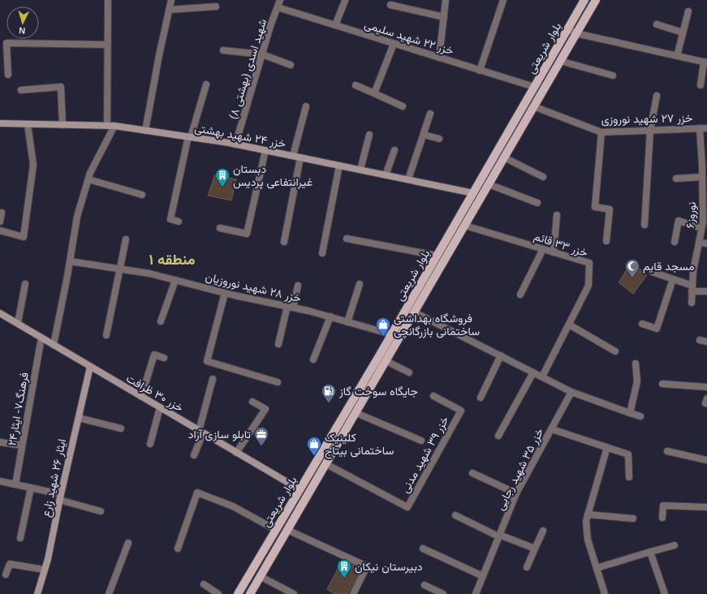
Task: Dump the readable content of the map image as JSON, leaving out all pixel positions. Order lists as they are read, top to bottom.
{
  "streets": {
    "main road": ["بلوار شریعتی"],
    "street": [
      "خزر ۲۲ شهید سلیمی",
      "شهید اسدی (بهشتی ۸)",
      "خزر ۲۷ شهید نوروزی",
      "خزر ۲۴ شهید بهشتی",
      "نوروز۶",
      "خزر ۳۳ قائم",
      "خزر ۲۸ شهید نوروزیان",
      "خزر ۳۰ ظرافت",
      "فرهنگ۷- ایثار۲۴",
      "خزر ۳۹ شهید مدنی",
      "خزر ۳۵ شهید رجایی",
      "ایثار ۲۶ شهید زارع"
    ]
  },
  "crossings": [
    ["خزر ۲۲ شهید سلیمی", "بلوار شریعتی"],
    ["خزر ۲۲ شهید سلیمی", "شهید اسدی (بهشتی ۸)"],
    ["بلوار شریعتی", "خزر ۲۷ شهید نوروزی"],
    ["بلوار شریعتی", "خزر ۲۴ شهید بهشتی"],
    ["بلوار شریعتی", "خزر ۳۳ قائم"],
    ["بلوار شریعتی", "خزر ۲۸ شهید نوروزیان"],
    ["بلوار شریعتی", "خزر ۳۰ ظرافت"],
    ["بلوار شریعتی", "خزر ۳۹ شهید مدنی"],
    ["شهید اسدی (بهشتی ۸)", "خزر ۲۴ شهید بهشتی"],
    ["خزر ۲۷ شهید نوروزی", "نوروز۶"],
    ["خزر ۳۰ ظرافت", "فرهنگ۷- ایثار۲۴"],
    ["خزر ۳۰ ظرافت", "ایثار ۲۶ شهید زارع"]
  ],
  "districts": ["منطقه ۱"],
  "places": {
    "building": ["دبستان غیرانتفاعی پردیس", "دبیرستان نیکان"],
    "mosque": ["مسجد قایم"],
    "shop": ["فروشگاه بهداشتی ساختمانی بازرگانچی", "کلینیک ساختمانی بیتاج"],
    "fuel station": ["جایگاه سوخت گاز"],
    "office": ["تابلو سازی آراد"]
  },
  "north": "bottom"
}
